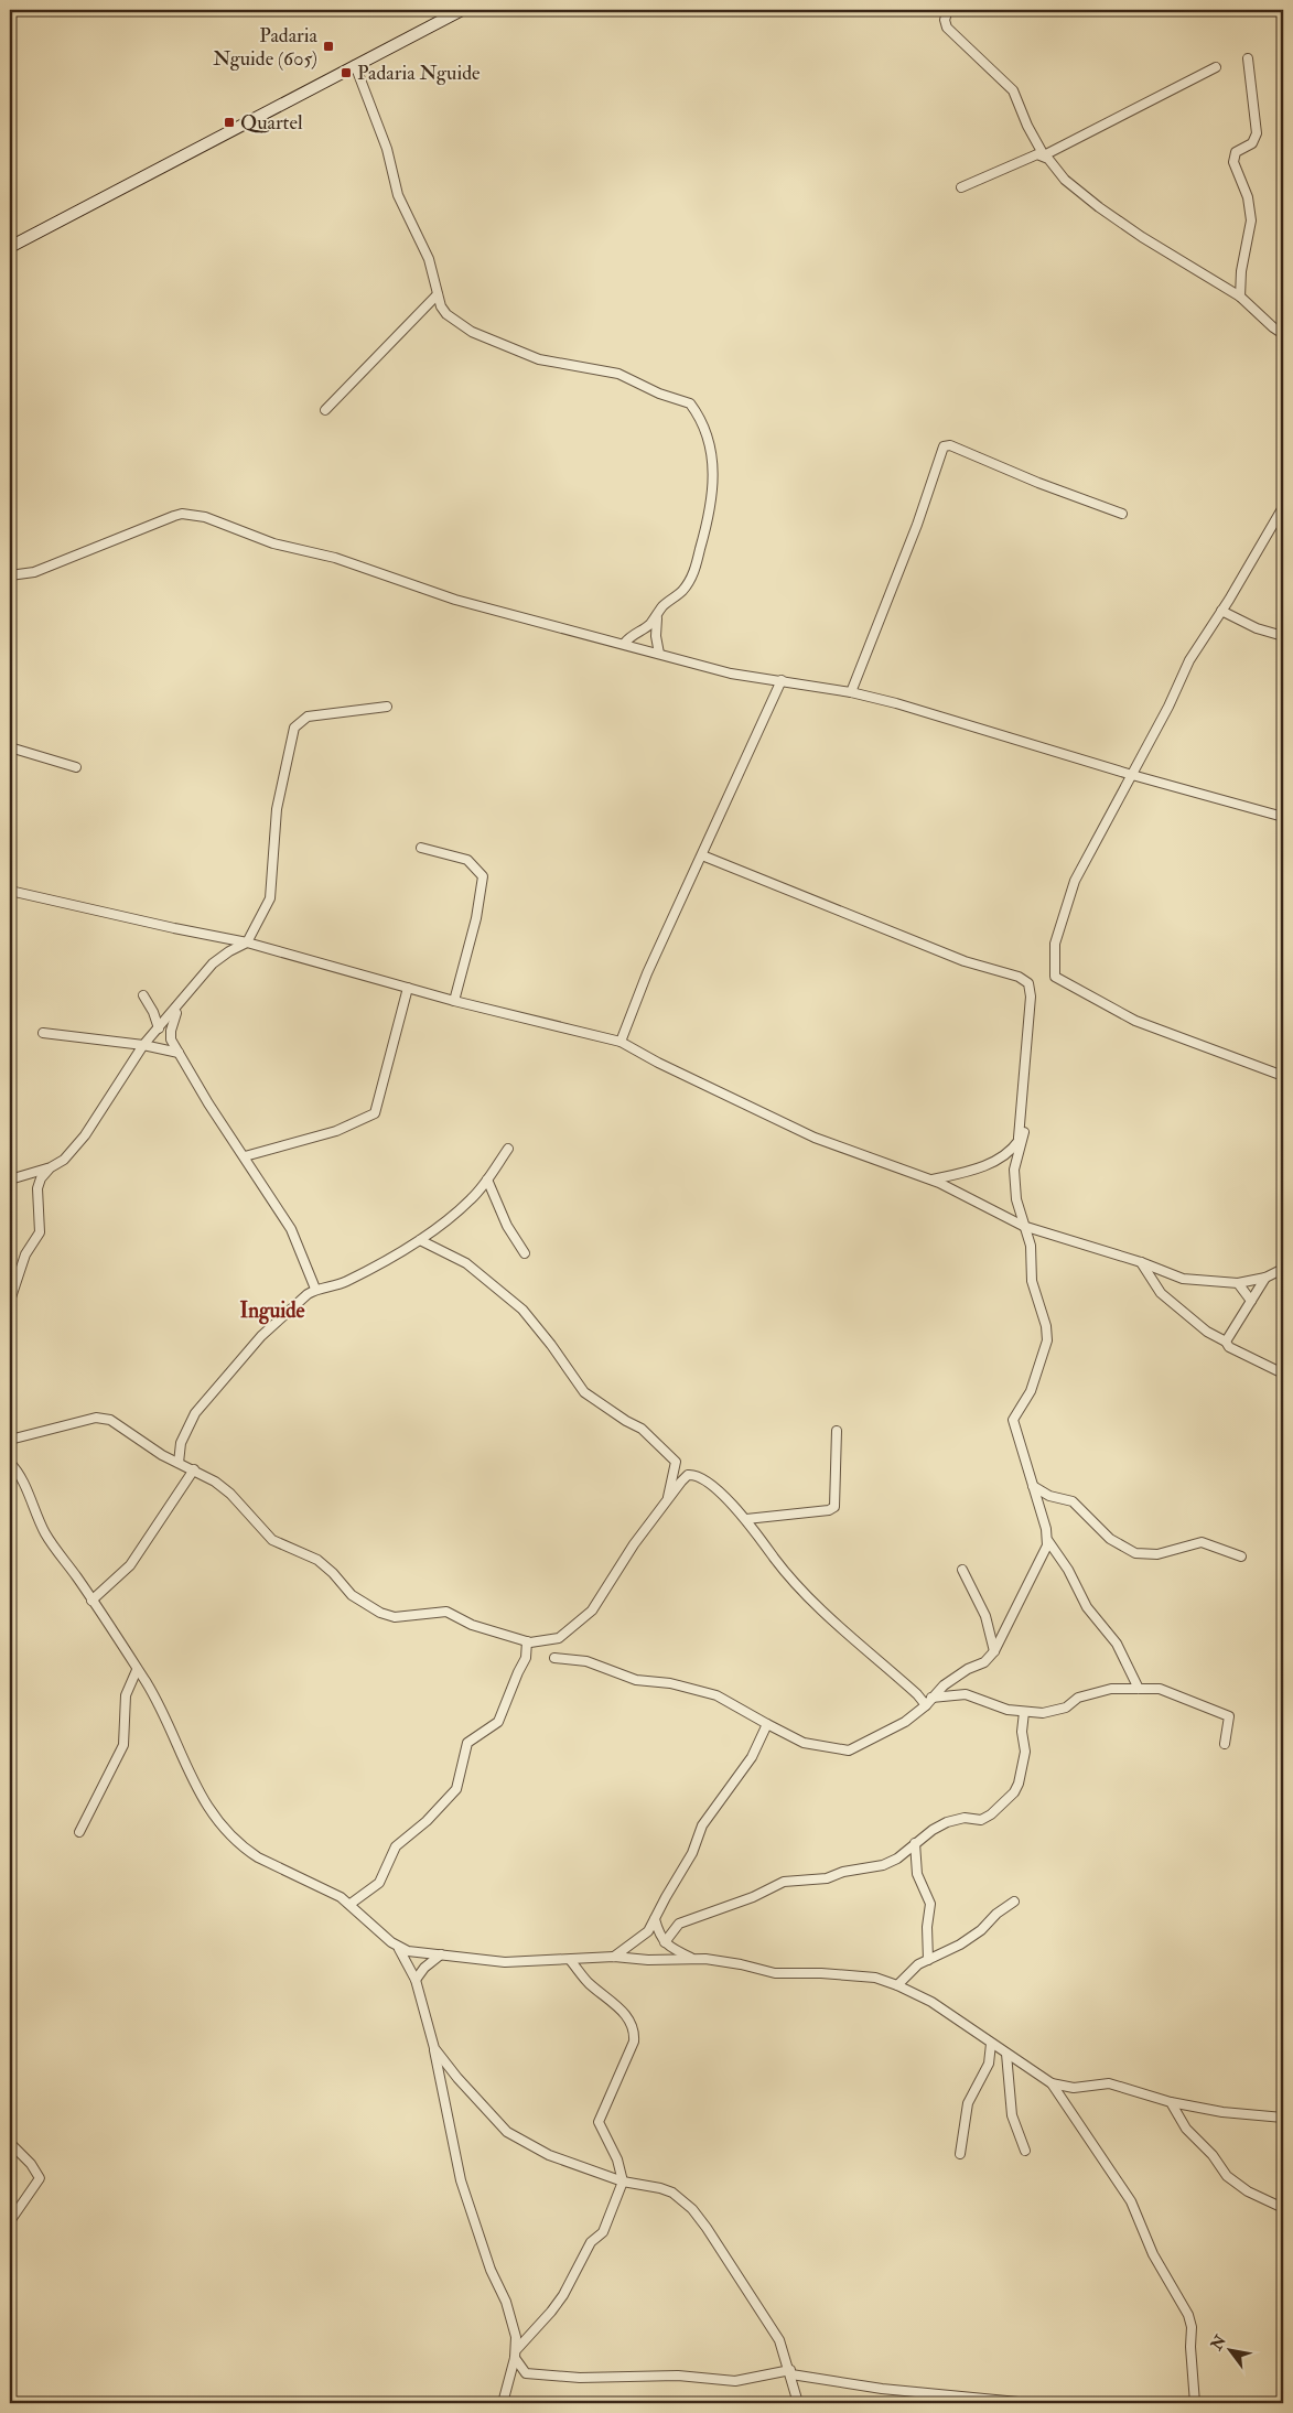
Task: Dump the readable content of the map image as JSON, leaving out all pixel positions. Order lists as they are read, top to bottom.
{
  "districts": ["Inguide"],
  "places": {
    "transit": ["Padaria Nguide (605)", "Padaria Nguide", "Quartel"]
  },
  "north": "top left"
}
